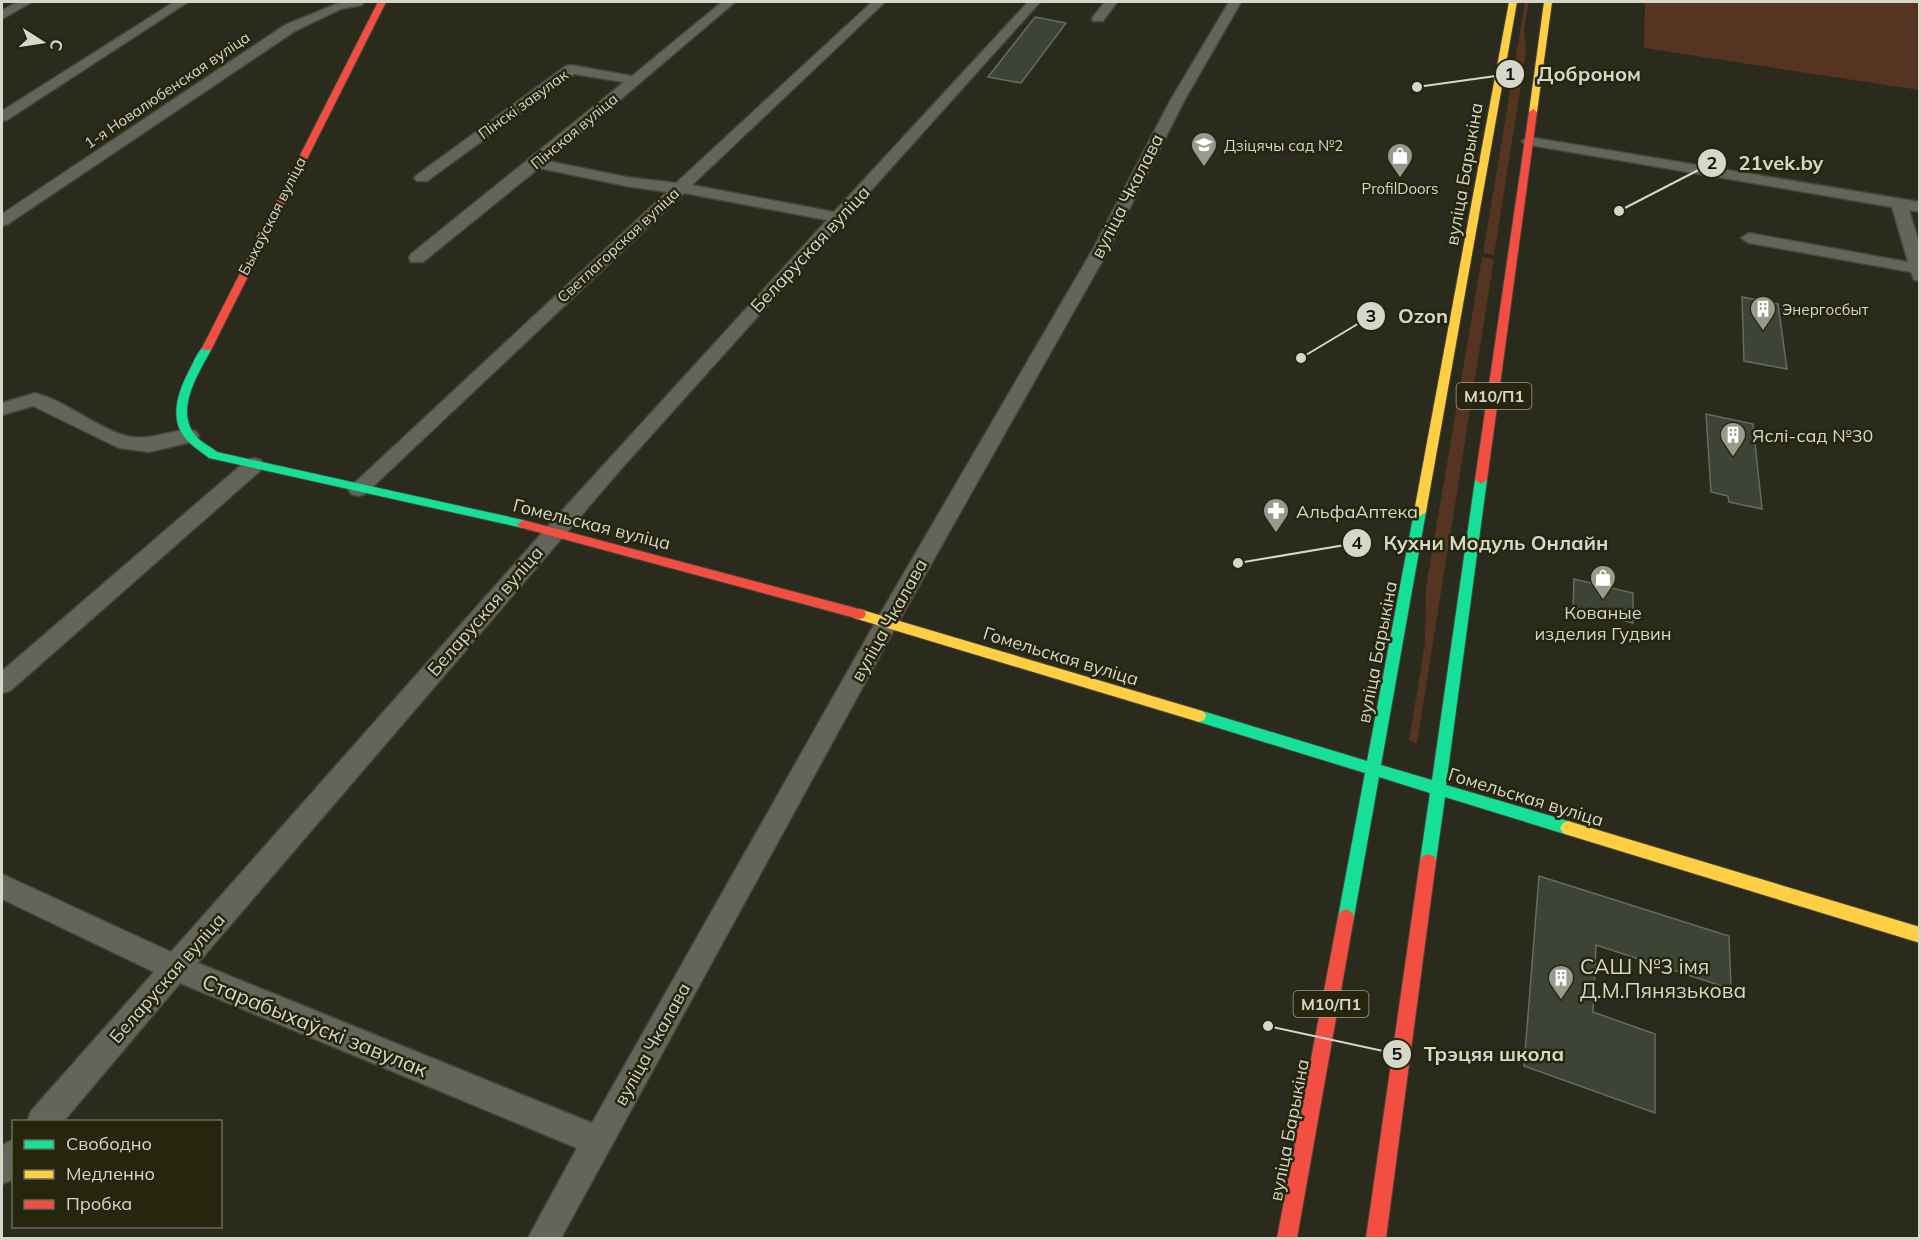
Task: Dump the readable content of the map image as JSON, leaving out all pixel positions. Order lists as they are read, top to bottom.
{
  "streets": {
    "main road": [
      "вуліца Барыкіна",
      "Быхаўская вуліца",
      "М10/П1",
      "Гомельская вуліца"
    ],
    "street": [
      "1-я Новалюбенская вуліца",
      "Пінскі завулак",
      "Пінская вуліца",
      "вуліца Чкалава",
      "Светлагорская вуліца",
      "Беларуская вуліца",
      "Старабыхаўскі завулак"
    ]
  },
  "crossings": [
    ["Пінскі завулак", "Пінская вуліца"],
    ["вуліца Барыкіна", "Гомельская вуліца"],
    ["вуліца Чкалава", "Гомельская вуліца"],
    ["вуліца Чкалава", "Старабыхаўскі завулак"],
    ["Быхаўская вуліца", "Гомельская вуліца"],
    ["Светлагорская вуліца", "Гомельская вуліца"],
    ["Беларуская вуліца", "Гомельская вуліца"],
    ["Беларуская вуліца", "Старабыхаўскі завулак"],
    ["М10/П1", "Гомельская вуліца"]
  ],
  "places": {
    "other": [
      "Доброном",
      "21vek.by",
      "Ozon",
      "Кухни Модуль Онлайн",
      "Трэцяя школа"
    ],
    "school or university": ["Дзіцячы сад №2"],
    "shop": ["ProfilDoors", "Кованые изделия Гудвин"],
    "building": ["Энергосбыт", "Яслі-сад №30", "САШ №3 імя Д.М.Пянязькова"],
    "pharmacy": ["АльфаАптека"]
  },
  "legend": ["Свободно", "Медленно", "Пробка"],
  "north": "right"
}
